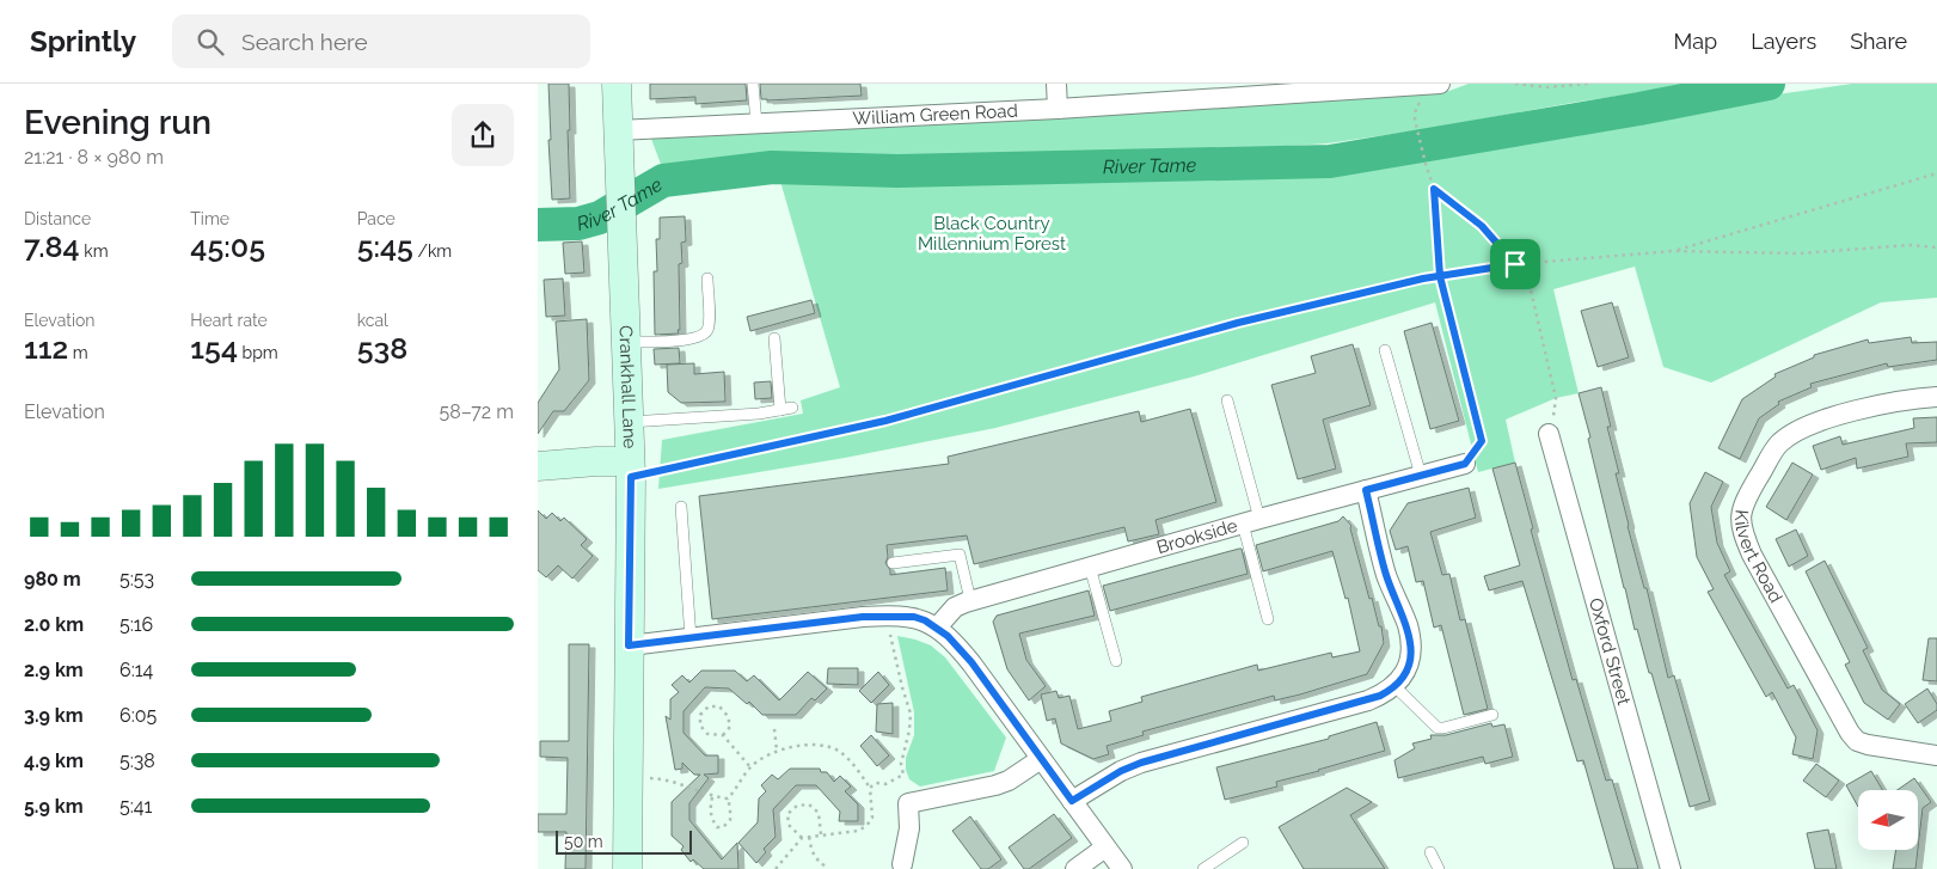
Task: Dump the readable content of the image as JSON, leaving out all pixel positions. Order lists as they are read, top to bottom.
{
  "streets": {
    "street": [
      "William Green Road",
      "Crankhall Lane",
      "Brookside",
      "Kilvert Road",
      "Oxford Street"
    ]
  },
  "crossings": [
    ["William Green Road", "Crankhall Lane"]
  ],
  "water": ["River Tame"],
  "parks": ["Black Country Millennium Forest"],
  "scale_bar": "50 m",
  "north": "left",
  "page": {
    "header": "Sprintly",
    "search": "Search here",
    "nav": ["Map", "Layers", "Share"],
    "heading": ["Evening run", "21:21 · 8 × 980 m"],
    "stats": [
      ["Distance", "7.84 km"],
      ["Time", "45:05"],
      ["Pace", "5:45 /km"],
      ["Elevation", "112 m"],
      ["Heart rate", "154 bpm"],
      ["kcal", "538"]
    ],
    "chart": ["Elevation", "58–72 m"],
    "list": [
      {
        "name": "980 m",
        "note": "5:53"
      },
      {
        "name": "2.0 km",
        "note": "5:16"
      },
      {
        "name": "2.9 km",
        "note": "6:14"
      },
      {
        "name": "3.9 km",
        "note": "6:05"
      },
      {
        "name": "4.9 km",
        "note": "5:38"
      },
      {
        "name": "5.9 km",
        "note": "5:41"
      }
    ],
    "scale": "50 m"
  }
}
